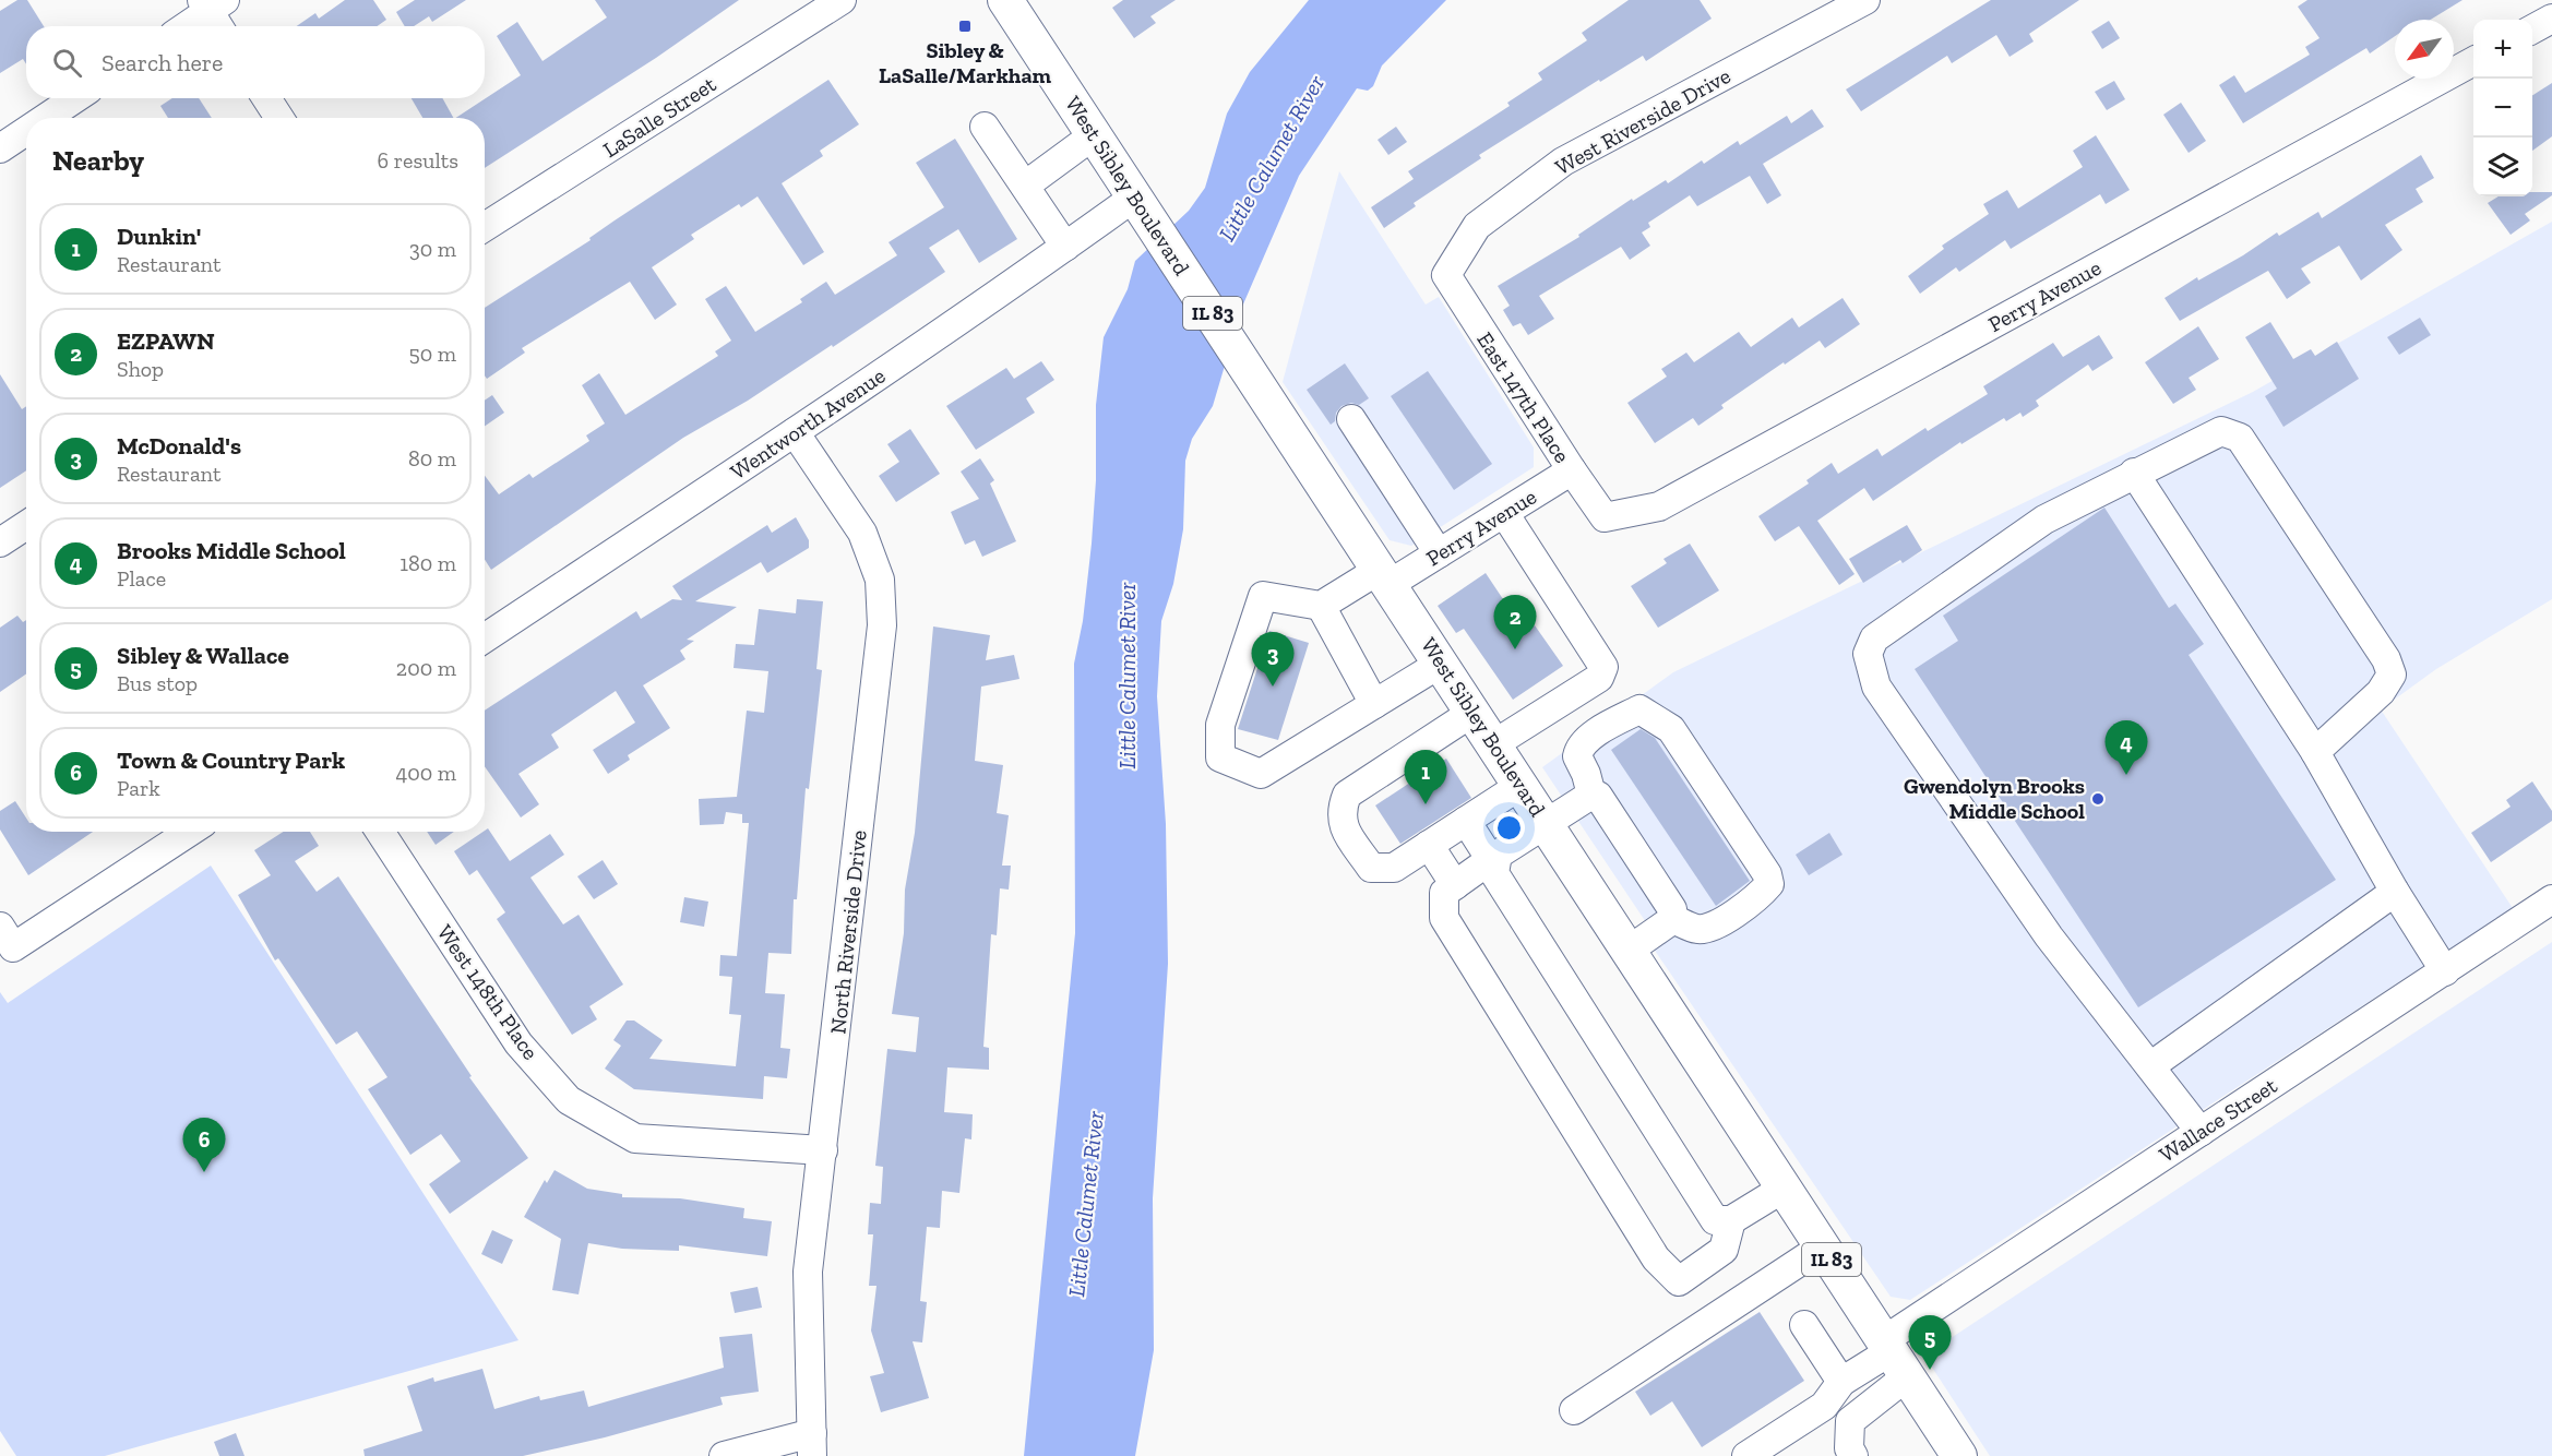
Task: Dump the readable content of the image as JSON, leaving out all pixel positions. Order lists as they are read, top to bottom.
{
  "streets": {
    "main road": ["West Sibley Boulevard", "IL 83"],
    "street": [
      "LaSalle Street",
      "West Riverside Drive",
      "Perry Avenue",
      "East 147th Place",
      "Wentworth Avenue",
      "North Riverside Drive",
      "West 148th Place",
      "Wallace Street"
    ]
  },
  "crossings": [
    ["West Riverside Drive", "East 147th Place"],
    ["West Sibley Boulevard", "Perry Avenue"],
    ["West Sibley Boulevard", "Wentworth Avenue"],
    ["West Sibley Boulevard", "Wallace Street"],
    ["Perry Avenue", "East 147th Place"],
    ["Wentworth Avenue", "North Riverside Drive"],
    ["North Riverside Drive", "West 148th Place"]
  ],
  "water": ["Little Calumet River"],
  "places": {
    "transit": ["Sibley & LaSalle/Markham"],
    "other": ["Gwendolyn Brooks Middle School"]
  },
  "north": "bottom left",
  "page": {
    "map_buttons": ["+", "−"],
    "search": "Search here",
    "heading": ["Nearby", "6 results"],
    "list": [
      {
        "mark": "1",
        "name": "Dunkin'",
        "note": "Restaurant",
        "value": "30 m"
      },
      {
        "mark": "2",
        "name": "EZPAWN",
        "note": "Shop",
        "value": "50 m"
      },
      {
        "mark": "3",
        "name": "McDonald's",
        "note": "Restaurant",
        "value": "80 m"
      },
      {
        "mark": "4",
        "name": "Brooks Middle School",
        "note": "Place",
        "value": "180 m"
      },
      {
        "mark": "5",
        "name": "Sibley & Wallace",
        "note": "Bus stop",
        "value": "200 m"
      },
      {
        "mark": "6",
        "name": "Town & Country Park",
        "note": "Park",
        "value": "400 m"
      }
    ],
    "pins": [
      "2",
      "3",
      "4",
      "1",
      "6",
      "5"
    ]
  }
}
